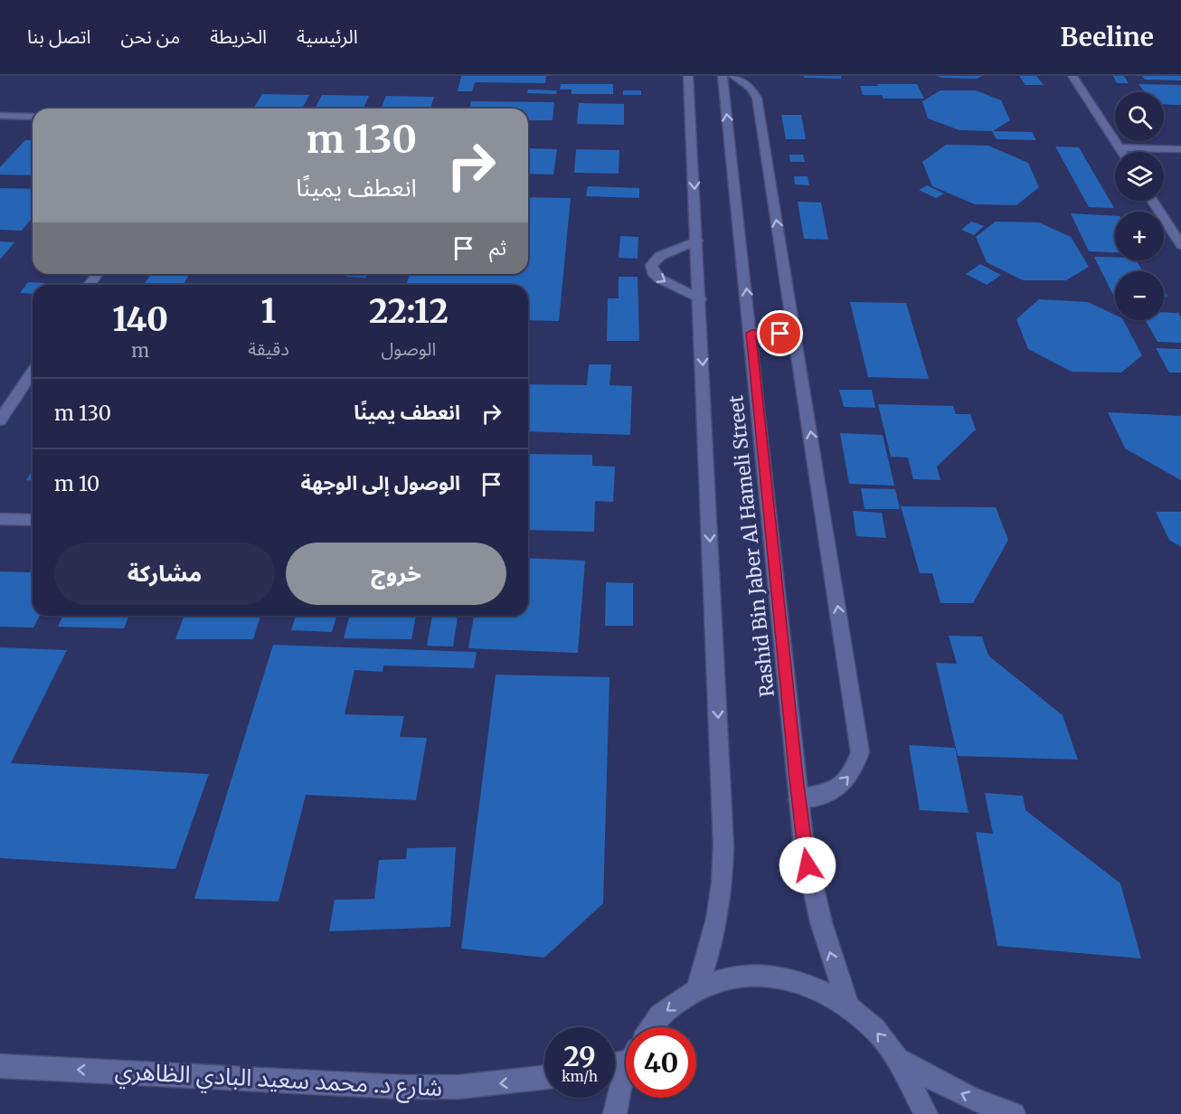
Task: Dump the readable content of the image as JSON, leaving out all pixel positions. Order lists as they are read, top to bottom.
{
  "streets": {
    "street": ["Rashid Bin Jaber Al Hameli Street", "شارع د. محمد سعيد البادي الظاهري"]
  },
  "one_way": ["شارع د. محمد سعيد البادي الظاهري"],
  "page": {
    "header": "Beeline",
    "nav": [
      "الرئيسية",
      "الخريطة",
      "من نحن",
      "اتصل بنا"
    ],
    "map_buttons": ["+", "−"],
    "turn": ["130 m", "انعطف يمينًا"],
    "then": "ثم",
    "eta": [
      "22:12",
      "الوصول",
      "1",
      "دقيقة",
      "140",
      "m"
    ],
    "list": [
      {
        "name": "انعطف يمينًا",
        "value": "130 m"
      },
      {
        "name": "الوصول إلى الوجهة",
        "value": "10 m"
      }
    ],
    "buttons": ["خروج", "مشاركة"],
    "speed": "29 km/h",
    "limit": "40"
  }
}
